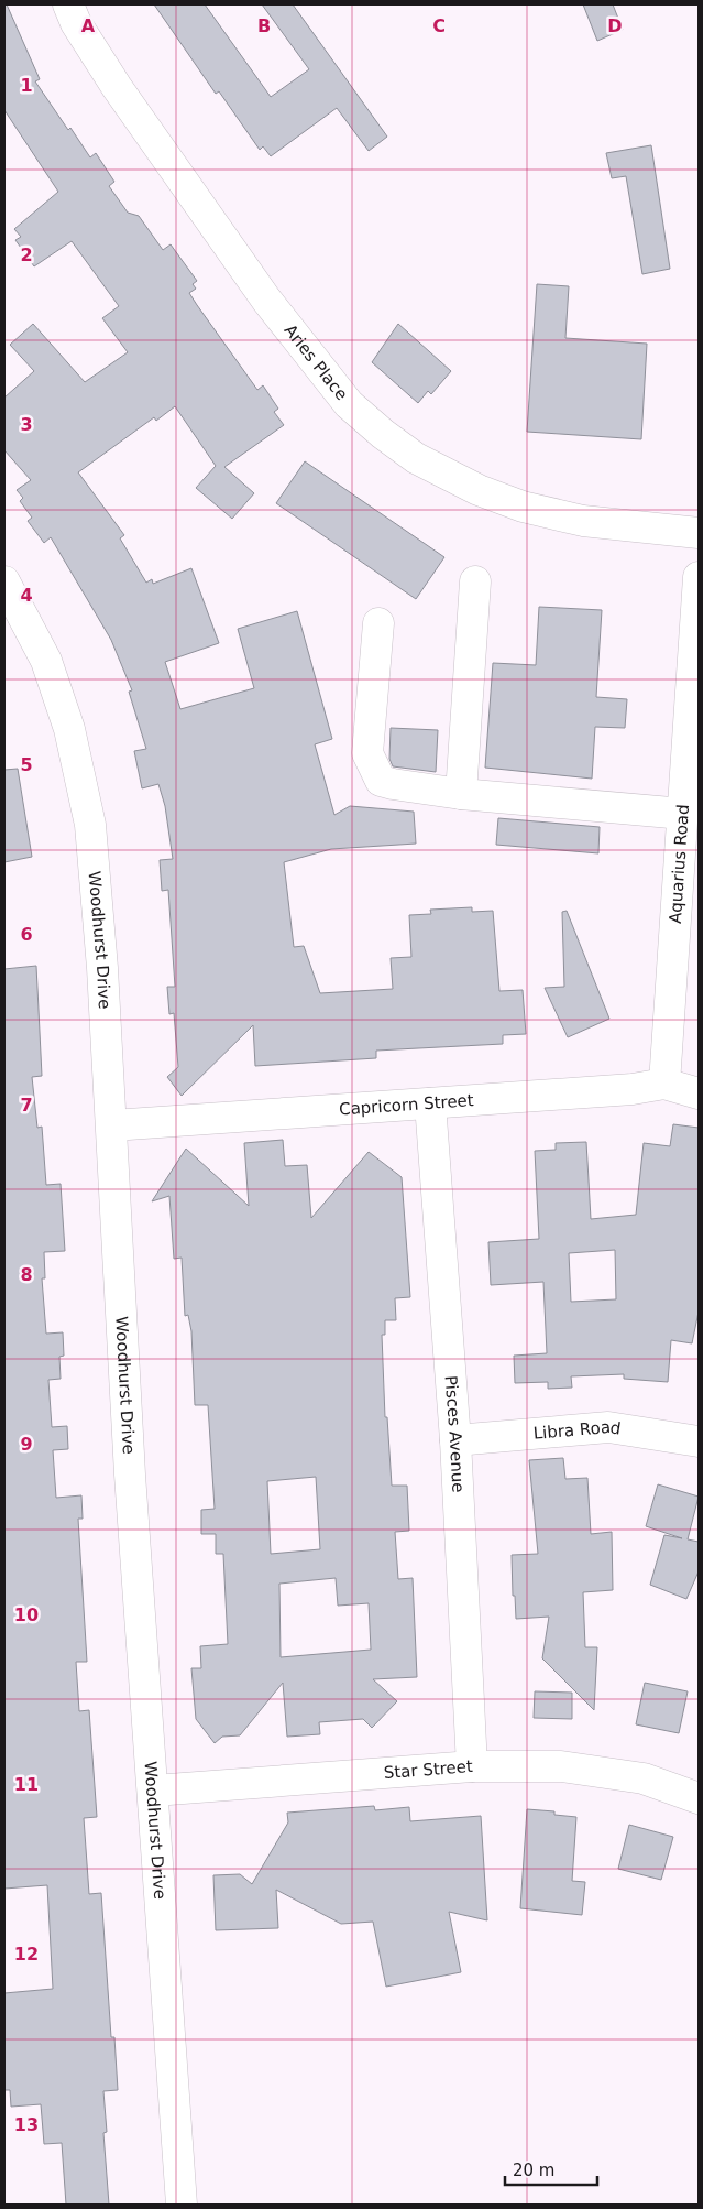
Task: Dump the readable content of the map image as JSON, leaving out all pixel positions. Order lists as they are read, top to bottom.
{
  "streets": {
    "street": [
      "Aries Place",
      "Aquarius Road",
      "Woodhurst Drive",
      "Capricorn Street",
      "Libra Road",
      "Pisces Avenue",
      "Star Street"
    ]
  },
  "crossings": [
    ["Aquarius Road", "Capricorn Street"],
    ["Woodhurst Drive", "Capricorn Street"],
    ["Woodhurst Drive", "Star Street"],
    ["Capricorn Street", "Pisces Avenue"],
    ["Libra Road", "Pisces Avenue"],
    ["Pisces Avenue", "Star Street"]
  ],
  "scale_bar": "20 m",
  "grid": {
    "columns": [
      "A",
      "B",
      "C",
      "D"
    ],
    "rows": [
      "1",
      "2",
      "3",
      "4",
      "5",
      "6",
      "7",
      "8",
      "9",
      "10",
      "11",
      "12",
      "13"
    ]
  }
}
